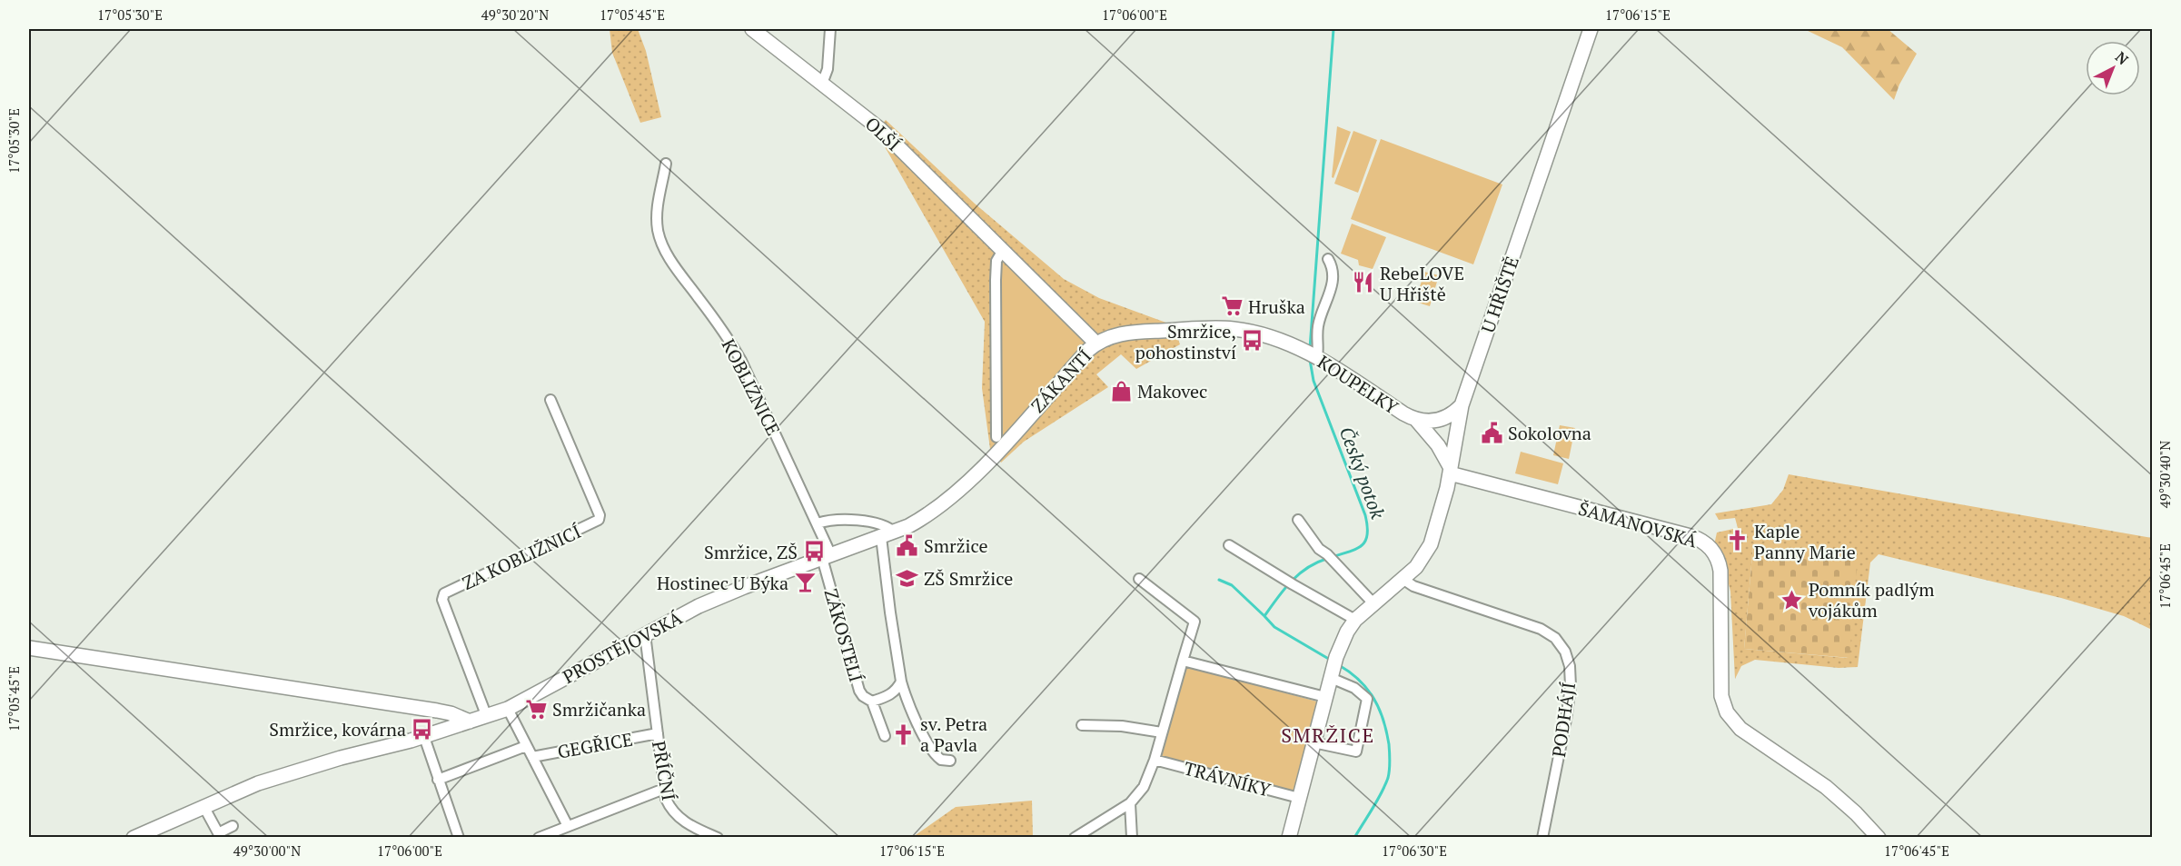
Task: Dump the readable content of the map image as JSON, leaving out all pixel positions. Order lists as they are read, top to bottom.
{
  "streets": {
    "street": [
      "OLŠÍ",
      "U HŘIŠTĚ",
      "ZÁKANTÍ",
      "KOUPELKY",
      "KOBLIŽNICE",
      "ŠAMANOVSKÁ",
      "ZA KOBLIŽNICÍ",
      "ZÁKOSTELÍ",
      "PROSTĚJOVSKÁ",
      "PODHÁJÍ",
      "GEGŘICE",
      "PŘÍČNÍ",
      "TRÁVNÍKY"
    ]
  },
  "crossings": [
    ["OLŠÍ", "ZÁKANTÍ"],
    ["U HŘIŠTĚ", "KOUPELKY"],
    ["ZÁKANTÍ", "KOUPELKY"],
    ["ZÁKANTÍ", "PROSTĚJOVSKÁ"],
    ["KOUPELKY", "ŠAMANOVSKÁ"],
    ["KOBLIŽNICE", "ZÁKOSTELÍ"],
    ["KOBLIŽNICE", "PROSTĚJOVSKÁ"],
    ["ZA KOBLIŽNICÍ", "PROSTĚJOVSKÁ"],
    ["ZÁKOSTELÍ", "PROSTĚJOVSKÁ"],
    ["PROSTĚJOVSKÁ", "GEGŘICE"],
    ["PROSTĚJOVSKÁ", "PŘÍČNÍ"],
    ["GEGŘICE", "PŘÍČNÍ"]
  ],
  "districts": ["SMRŽICE"],
  "water": ["Český potok"],
  "places": {
    "restaurant": ["RebeLOVE U Hřiště"],
    "supermarket": ["Hruška", "Smržičanka"],
    "bus stop": ["Smržice, pohostinství", "Smržice, ZŠ", "Smržice, kovárna"],
    "shop": ["Makovec"],
    "public building": ["Sokolovna", "Smržice"],
    "church": ["Kaple Panny Marie", "sv. Petra a Pavla"],
    "school or university": ["ZŠ Smržice"],
    "bar": ["Hostinec U Býka"],
    "place": ["Pomník padlým vojákům"]
  },
  "north": "top right",
  "coordinates": [
    "17°05'30\"E",
    "49°30'20\"N",
    "17°05'45\"E",
    "17°06'00\"E",
    "17°06'15\"E",
    "49°30'40\"N",
    "17°06'45\"E",
    "49°30'00\"N",
    "17°06'30\"E"
  ]
}
